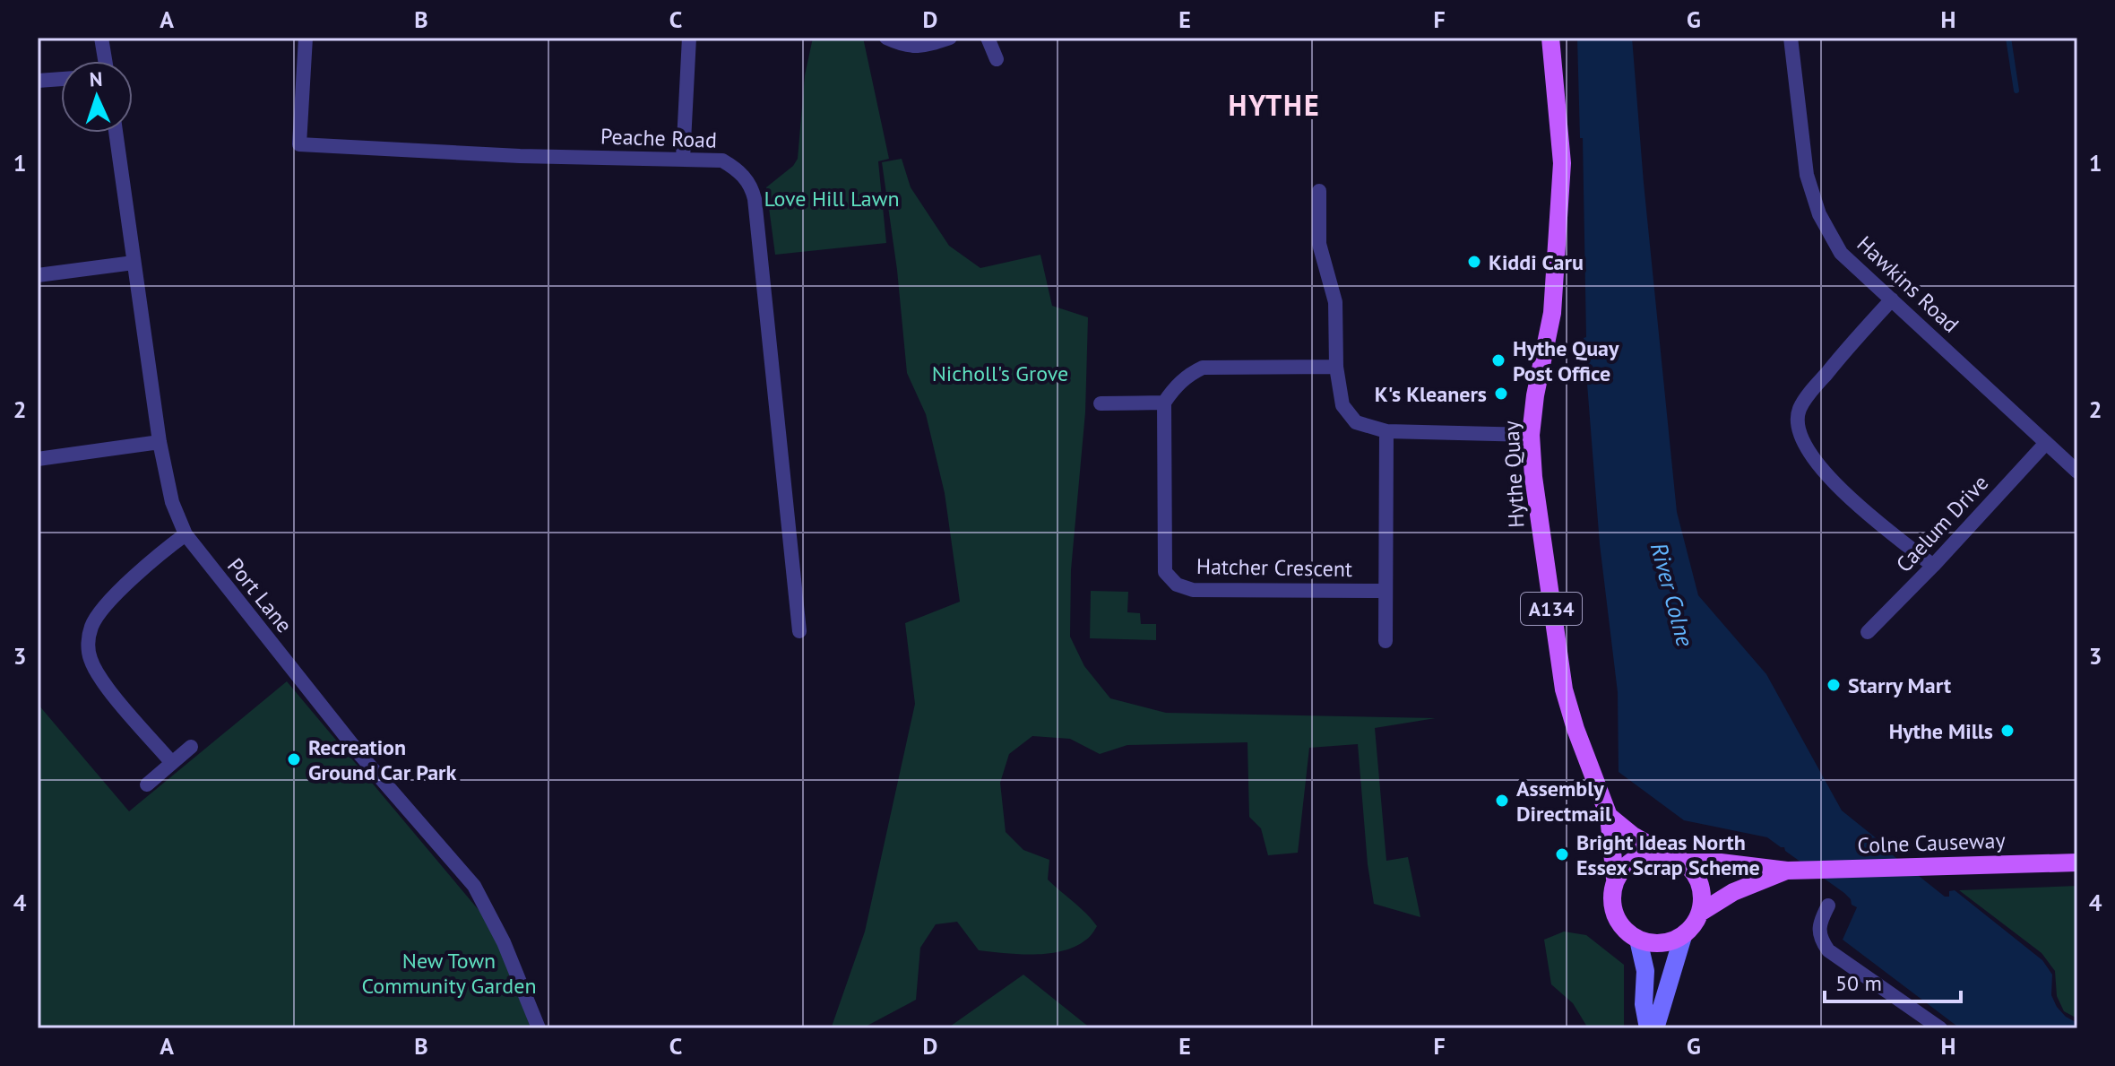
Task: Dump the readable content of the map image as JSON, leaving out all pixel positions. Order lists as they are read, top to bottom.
{
  "streets": {
    "main road": ["Hythe Quay", "A134", "Colne Causeway"],
    "street": [
      "Peache Road",
      "Hawkins Road",
      "Caelum Drive",
      "Hatcher Crescent",
      "Port Lane"
    ]
  },
  "crossings": [
    ["Hawkins Road", "Caelum Drive"],
    ["Hythe Quay", "A134"],
    ["Hythe Quay", "Colne Causeway"],
    ["A134", "Colne Causeway"]
  ],
  "districts": ["HYTHE"],
  "water": ["River Colne"],
  "parks": ["Love Hill Lawn", "Nicholl's Grove", "New Town Community Garden"],
  "places": [
    "Kiddi Caru",
    "Hythe Quay Post Office",
    "K's Kleaners",
    "Starry Mart",
    "Hythe Mills",
    "Recreation Ground Car Park",
    "Assembly Directmail",
    "Bright Ideas North Essex Scrap Scheme"
  ],
  "scale_bar": "50 m",
  "north": "top",
  "grid": {
    "columns": [
      "A",
      "B",
      "C",
      "D",
      "E",
      "F",
      "G",
      "H"
    ],
    "rows": [
      "1",
      "2",
      "3",
      "4"
    ]
  }
}
